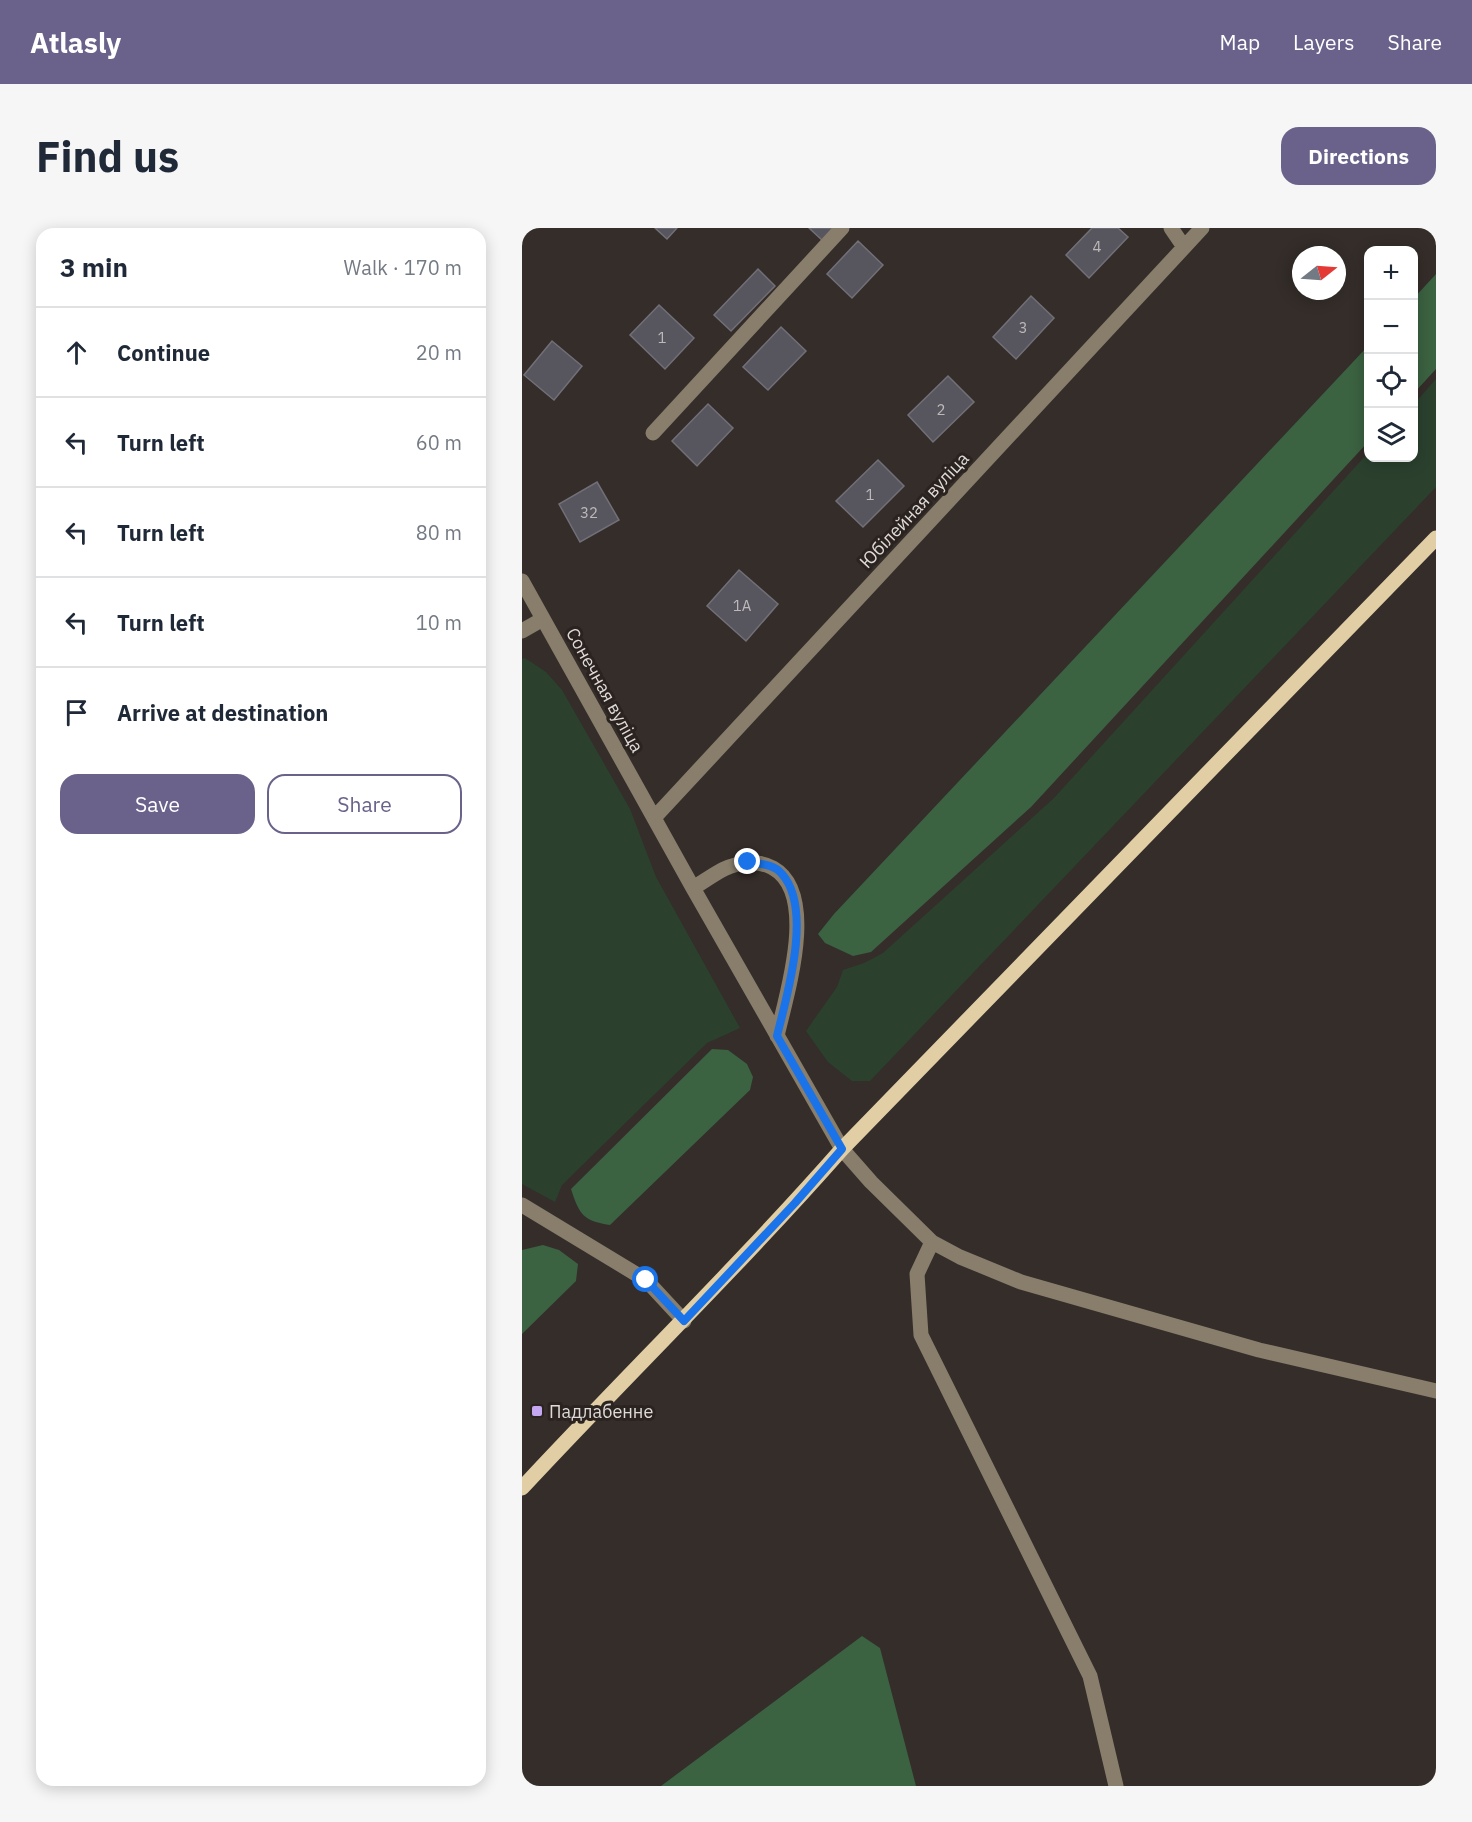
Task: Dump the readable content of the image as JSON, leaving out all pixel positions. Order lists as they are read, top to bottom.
{
  "streets": {
    "street": ["Юбілейная вуліца", "Сонечная вуліца"]
  },
  "crossings": [
    ["Юбілейная вуліца", "Сонечная вуліца"]
  ],
  "places": {
    "transit": ["Падлабенне"]
  },
  "house_numbers": [
    "4",
    "3",
    "1",
    "2",
    "1",
    "32",
    "1А"
  ],
  "north": "right",
  "page": {
    "header": "Atlasly",
    "nav": ["Map", "Layers", "Share"],
    "buttons": [
      "Directions",
      ["Save", "Share"]
    ],
    "title": "Find us",
    "heading": ["3 min", "Walk · 170 m"],
    "map_buttons": ["+", "−"],
    "list": [
      ["Continue", "20 m"],
      ["Turn left", "60 m"],
      ["Turn left", "80 m"],
      ["Turn left", "10 m"],
      "Arrive at destination"
    ]
  }
}
